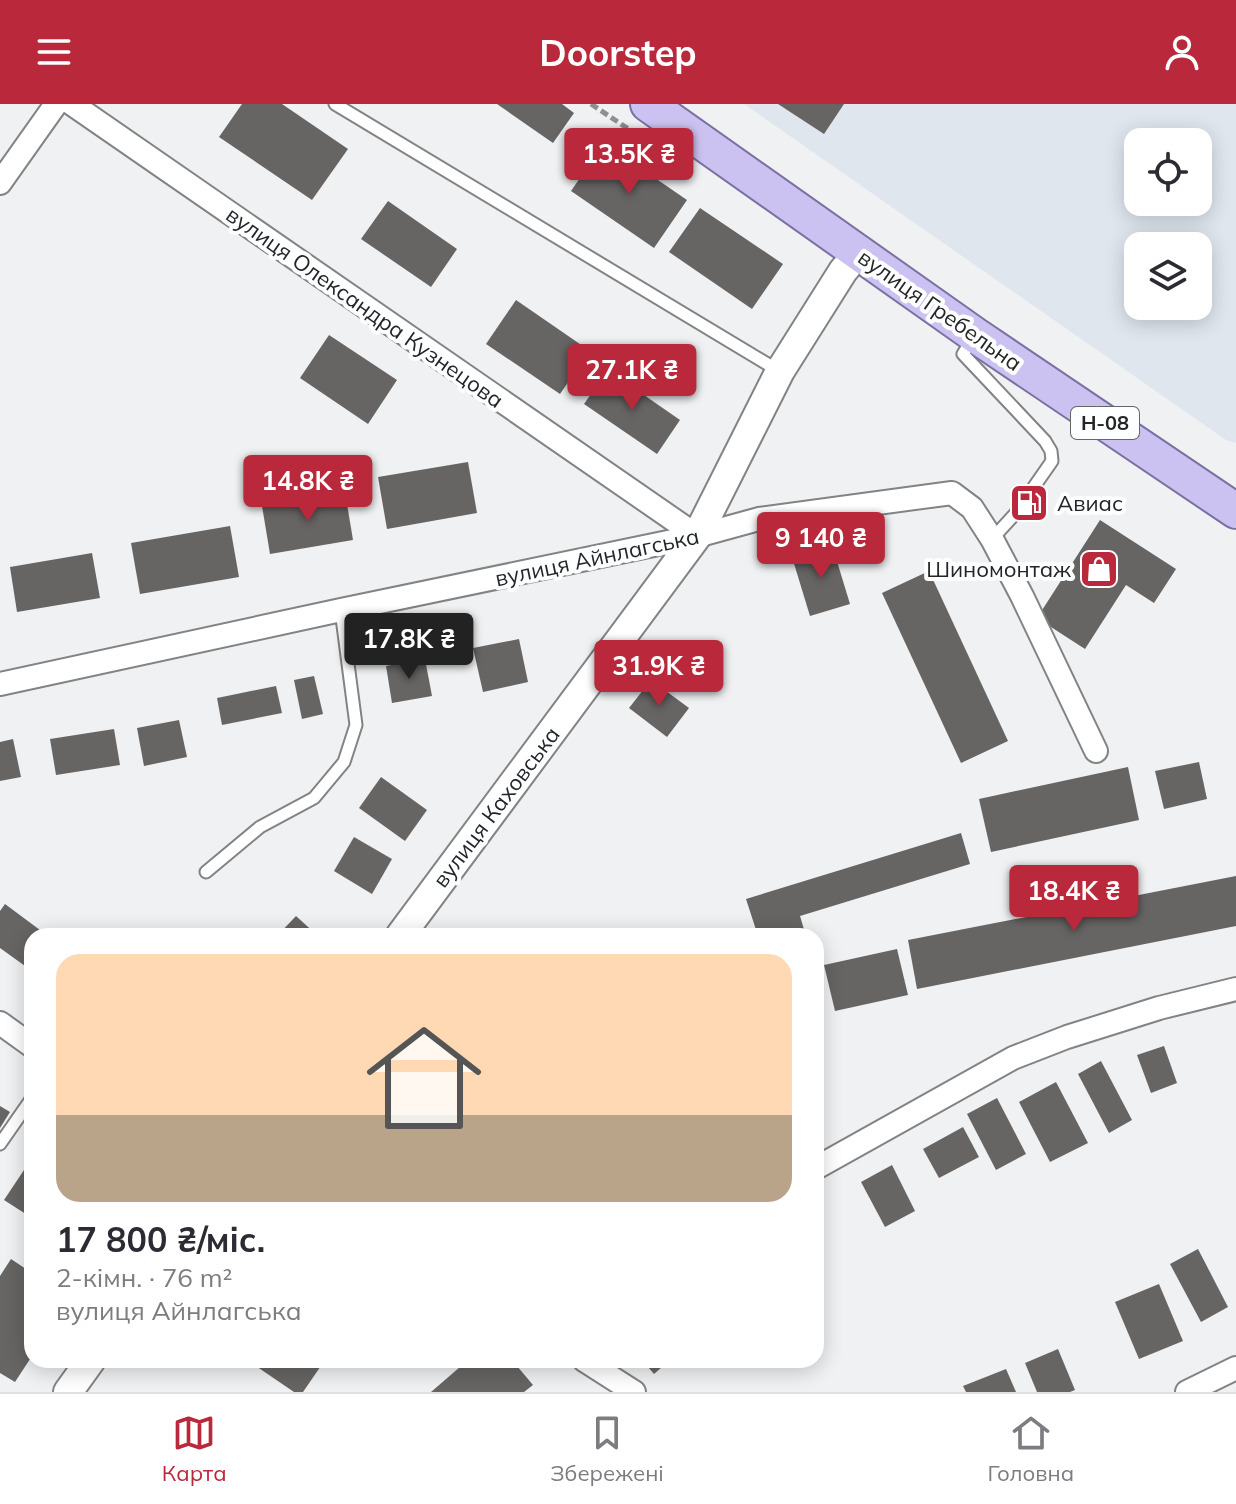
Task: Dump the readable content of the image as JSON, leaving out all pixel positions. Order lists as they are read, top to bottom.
{
  "streets": {
    "main road": ["вулиця Гребельна", "Н-08"],
    "street": ["вулиця Олександра Кузнецова", "вулиця Айнлагська", "вулиця Каховська"]
  },
  "crossings": [
    ["вулиця Олександра Кузнецова", "вулиця Айнлагська"],
    ["вулиця Олександра Кузнецова", "вулиця Каховська"],
    ["вулиця Гребельна", "вулиця Каховська"],
    ["вулиця Айнлагська", "вулиця Каховська"]
  ],
  "places": {
    "fuel station": ["Авиас"],
    "shop": ["Шиномонтаж"]
  },
  "page": {
    "header": "Doorstep",
    "price": [
      "13.5K ₴",
      "27.1K ₴",
      "14.8K ₴",
      "9 140 ₴",
      "17.8K ₴",
      "31.9K ₴",
      "18.4K ₴"
    ],
    "list": [
      {
        "name": "17 800 ₴/міс.",
        "note": "2-кімн. · 76 m² · вулиця Айнлагська"
      }
    ],
    "tabs": ["Карта", "Збережені", "Головна"]
  }
}
